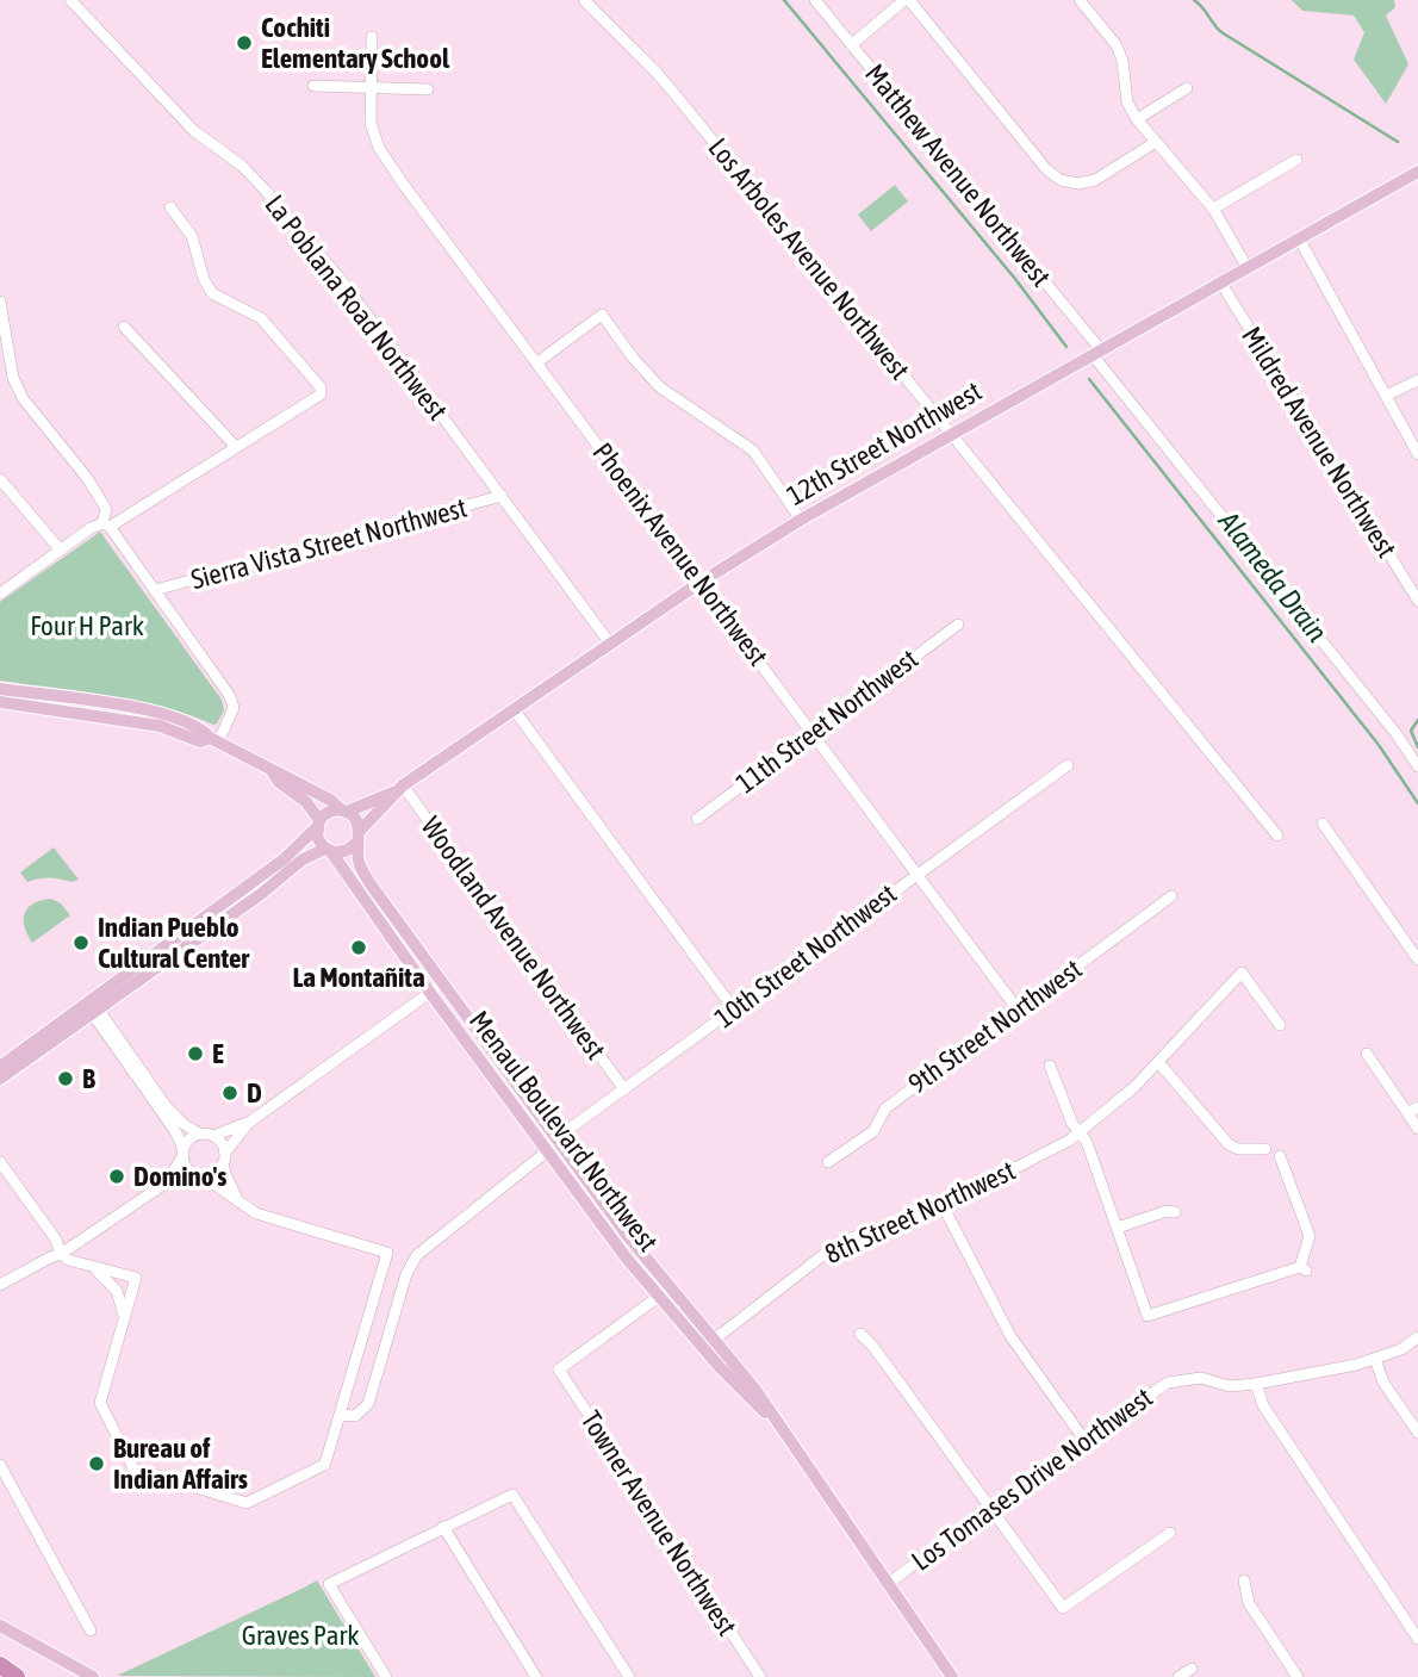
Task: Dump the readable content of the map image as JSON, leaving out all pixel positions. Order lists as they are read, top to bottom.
{
  "streets": {
    "main road": ["12th Street Northwest", "Menaul Boulevard Northwest"],
    "street": [
      "Matthew Avenue Northwest",
      "Los Arboles Avenue Northwest",
      "La Poblana Road Northwest",
      "Mildred Avenue Northwest",
      "Sierra Vista Street Northwest",
      "Phoenix Avenue Northwest",
      "11th Street Northwest",
      "Woodland Avenue Northwest",
      "10th Street Northwest",
      "9th Street Northwest",
      "8th Street Northwest",
      "Los Tomases Drive Northwest",
      "Towner Avenue Northwest"
    ]
  },
  "crossings": [
    ["Matthew Avenue Northwest", "12th Street Northwest"],
    ["Los Arboles Avenue Northwest", "12th Street Northwest"],
    ["La Poblana Road Northwest", "12th Street Northwest"],
    ["La Poblana Road Northwest", "Sierra Vista Street Northwest"],
    ["Mildred Avenue Northwest", "12th Street Northwest"],
    ["12th Street Northwest", "Phoenix Avenue Northwest"],
    ["12th Street Northwest", "Woodland Avenue Northwest"],
    ["12th Street Northwest", "Menaul Boulevard Northwest"],
    ["Phoenix Avenue Northwest", "11th Street Northwest"],
    ["Phoenix Avenue Northwest", "10th Street Northwest"],
    ["Phoenix Avenue Northwest", "9th Street Northwest"],
    ["Woodland Avenue Northwest", "10th Street Northwest"],
    ["10th Street Northwest", "Menaul Boulevard Northwest"],
    ["Menaul Boulevard Northwest", "8th Street Northwest"],
    ["Menaul Boulevard Northwest", "Los Tomases Drive Northwest"],
    ["Menaul Boulevard Northwest", "Towner Avenue Northwest"]
  ],
  "water": ["Alameda Drain"],
  "parks": ["Four H Park", "Graves Park"],
  "places": [
    "Cochiti Elementary School",
    "Indian Pueblo Cultural Center",
    "La Montañita",
    "E",
    "B",
    "D",
    "Domino's",
    "Bureau of Indian Affairs"
  ]
}
